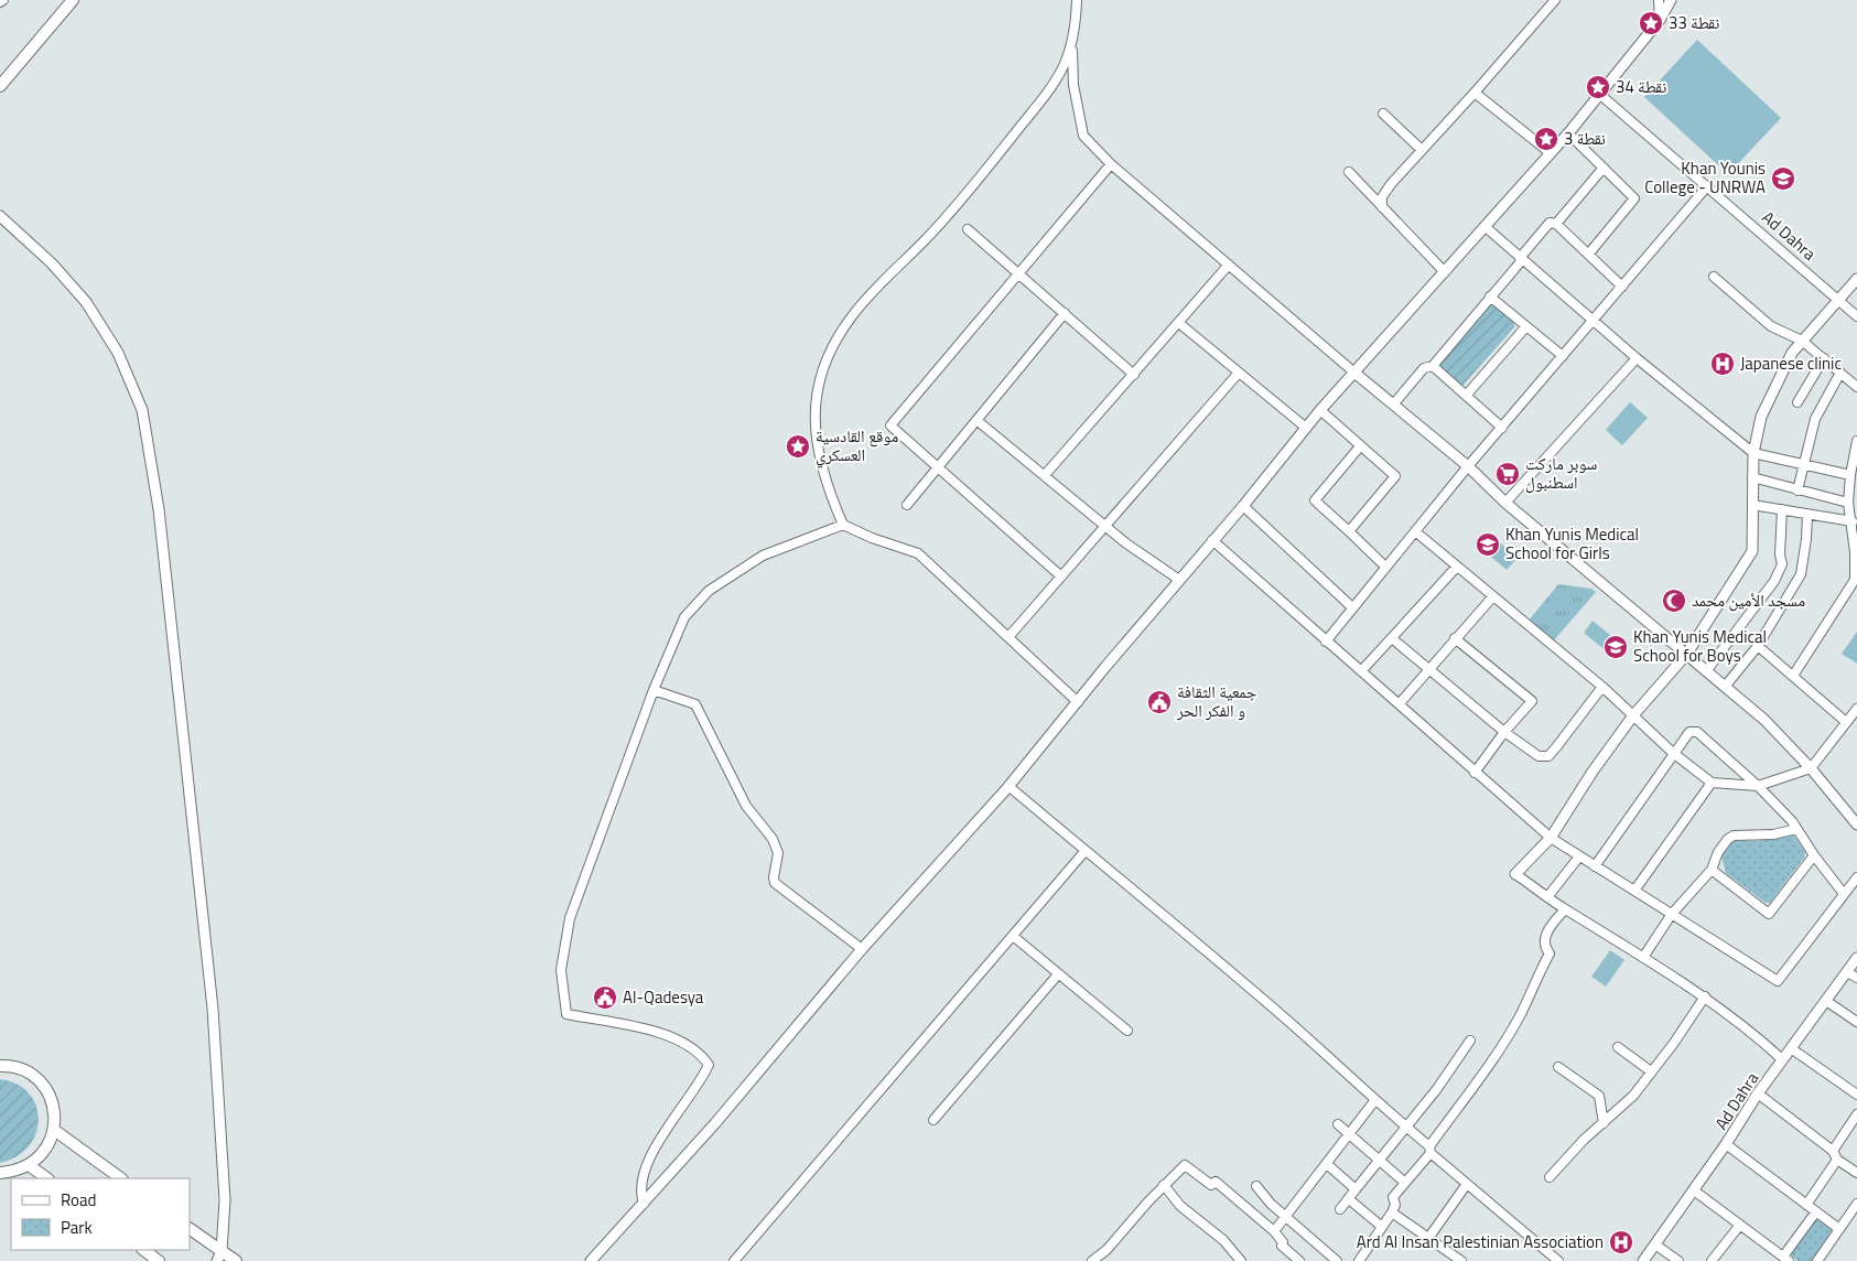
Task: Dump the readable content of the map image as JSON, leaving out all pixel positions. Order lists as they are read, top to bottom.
{
  "streets": {
    "street": ["Ad Dahra"]
  },
  "places": {
    "place": [
      "نقطة 33",
      "نقطة 34",
      "نقطة 3",
      "موقع القادسية العسكري"
    ],
    "school or university": ["Khan Younis College - UNRWA", "Khan Yunis Medical School for Girls", "Khan Yunis Medical School for Boys"],
    "hospital": ["Japanese clinic", "Ard Al Insan Palestinian Association"],
    "supermarket": ["سوبر ماركت اسطنبول"],
    "mosque": ["مسجد الأمين محمد"],
    "public building": ["جمعية الثقافة و الفكر الحر", "Al-Qadesya"]
  },
  "legend": ["Road", "Park"]
}
